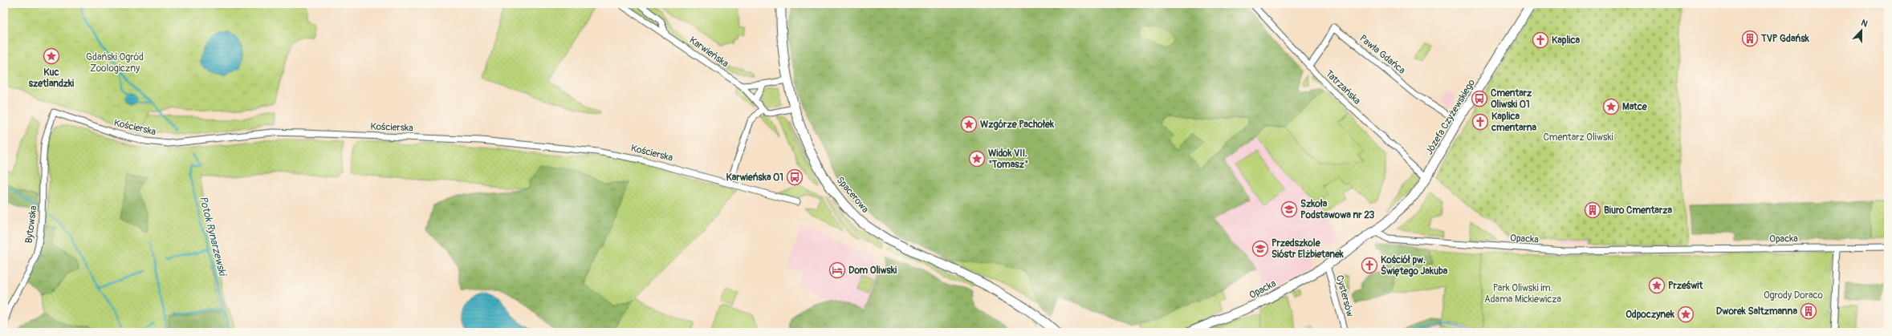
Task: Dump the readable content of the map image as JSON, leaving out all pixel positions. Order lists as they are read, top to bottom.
{
  "streets": {
    "street": [
      "Karwieńska",
      "Pawła Gdańca",
      "Tatrzańska",
      "Józefa Czyżewskiego",
      "Kościerska",
      "Spacerowa",
      "Bytowska",
      "Opacka",
      "Cystersów"
    ]
  },
  "crossings": [
    ["Pawła Gdańca", "Tatrzańska"],
    ["Pawła Gdańca", "Józefa Czyżewskiego"],
    ["Tatrzańska", "Józefa Czyżewskiego"],
    ["Józefa Czyżewskiego", "Opacka"],
    ["Kościerska", "Bytowska"],
    ["Opacka", "Cystersów"]
  ],
  "water": ["Potok Rynarzewski"],
  "parks": [
    "Gdański Ogród Zoologiczny",
    "Cmentarz Oliwski",
    "Park Oliwski im. Adama Mickiewicza",
    "Ogrody Doraco"
  ],
  "places": {
    "building": ["TVP Gdańsk", "Biuro Cmentarza", "Dworek Saltzmanna"],
    "church": ["Kaplica", "Kaplica cmentarna", "Kościół pw. Świętego Jakuba"],
    "place": [
      "Kuc szetlandzki",
      "Matce",
      "Wzgórze Pachołek",
      "Widok VII. \"Tomasz\"",
      "Prześwit",
      "Odpoczynek"
    ],
    "bus stop": ["Cmentarz Oliwski 01", "Karwieńska 01"],
    "school or university": ["Szkoła Podstawowa nr 23", "Przedszkole Sióstr Elżbietanek"],
    "hotel": ["Dom Oliwski"]
  },
  "north": "top"
}
